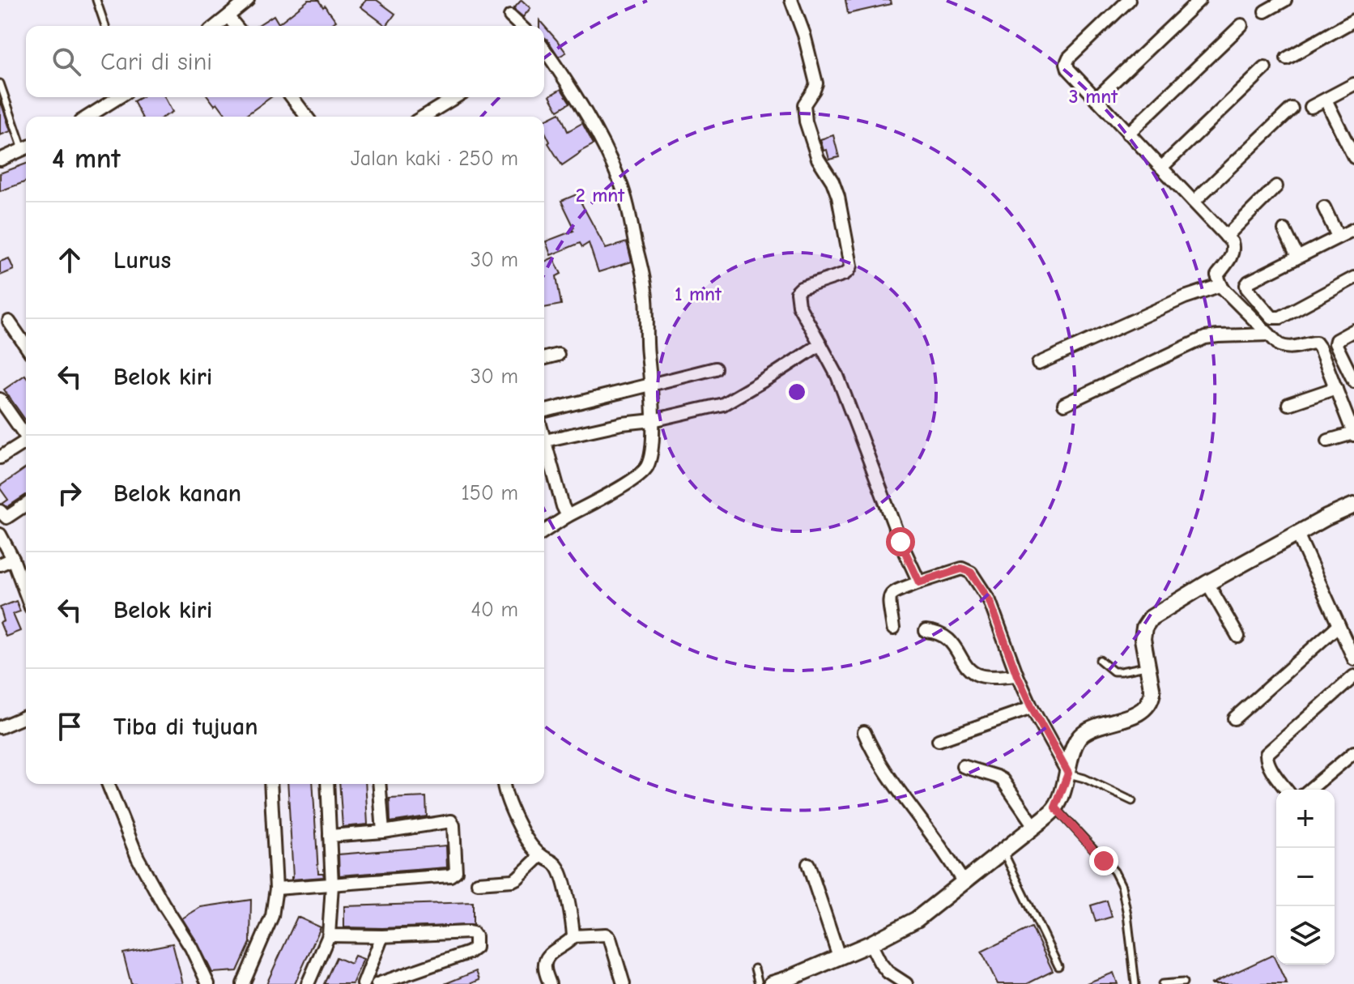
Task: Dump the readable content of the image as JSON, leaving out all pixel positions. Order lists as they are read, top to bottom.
{
  "page": {
    "search": "Cari di sini",
    "heading": ["4 mnt", "Jalan kaki · 250 m"],
    "list": [
      ["Lurus", "30 m"],
      ["Belok kiri", "30 m"],
      ["Belok kanan", "150 m"],
      ["Belok kiri", "40 m"],
      "Tiba di tujuan"
    ],
    "map_buttons": ["+", "−"]
  },
  "rings": ["3 mnt", "2 mnt", "1 mnt"]
}
